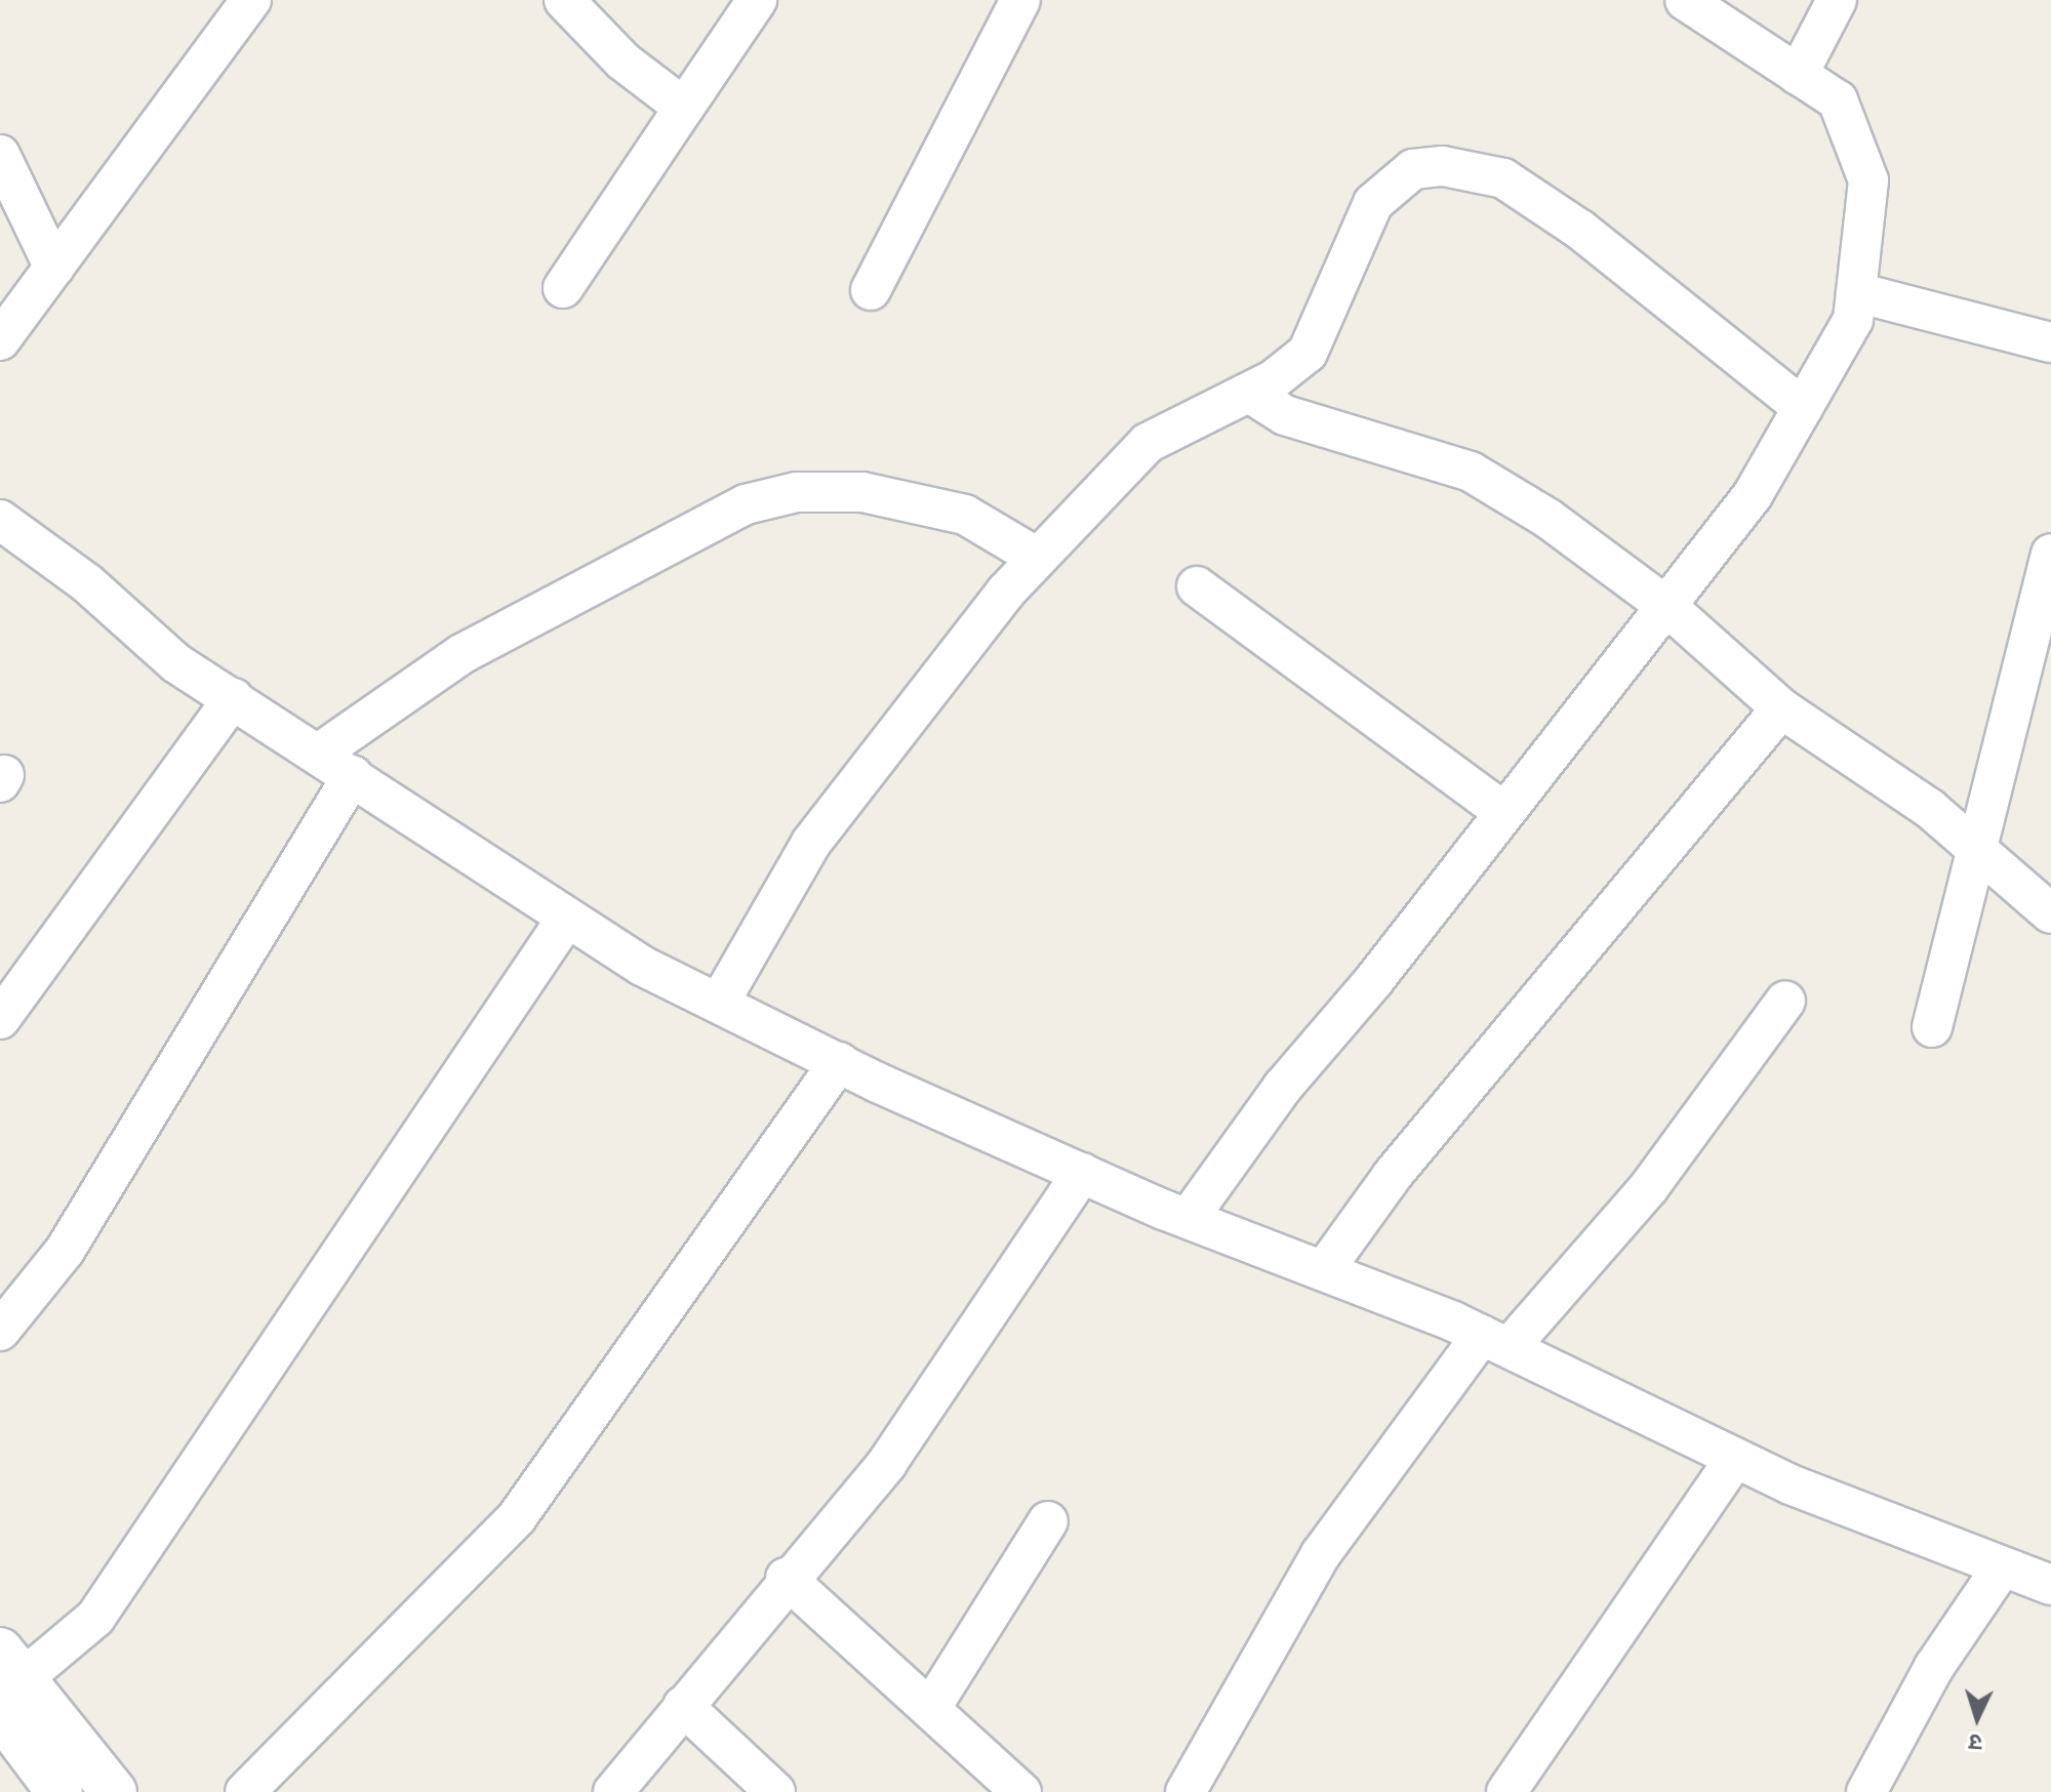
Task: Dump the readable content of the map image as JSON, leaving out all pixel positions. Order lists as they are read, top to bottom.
{
  "north": "bottom"
}
